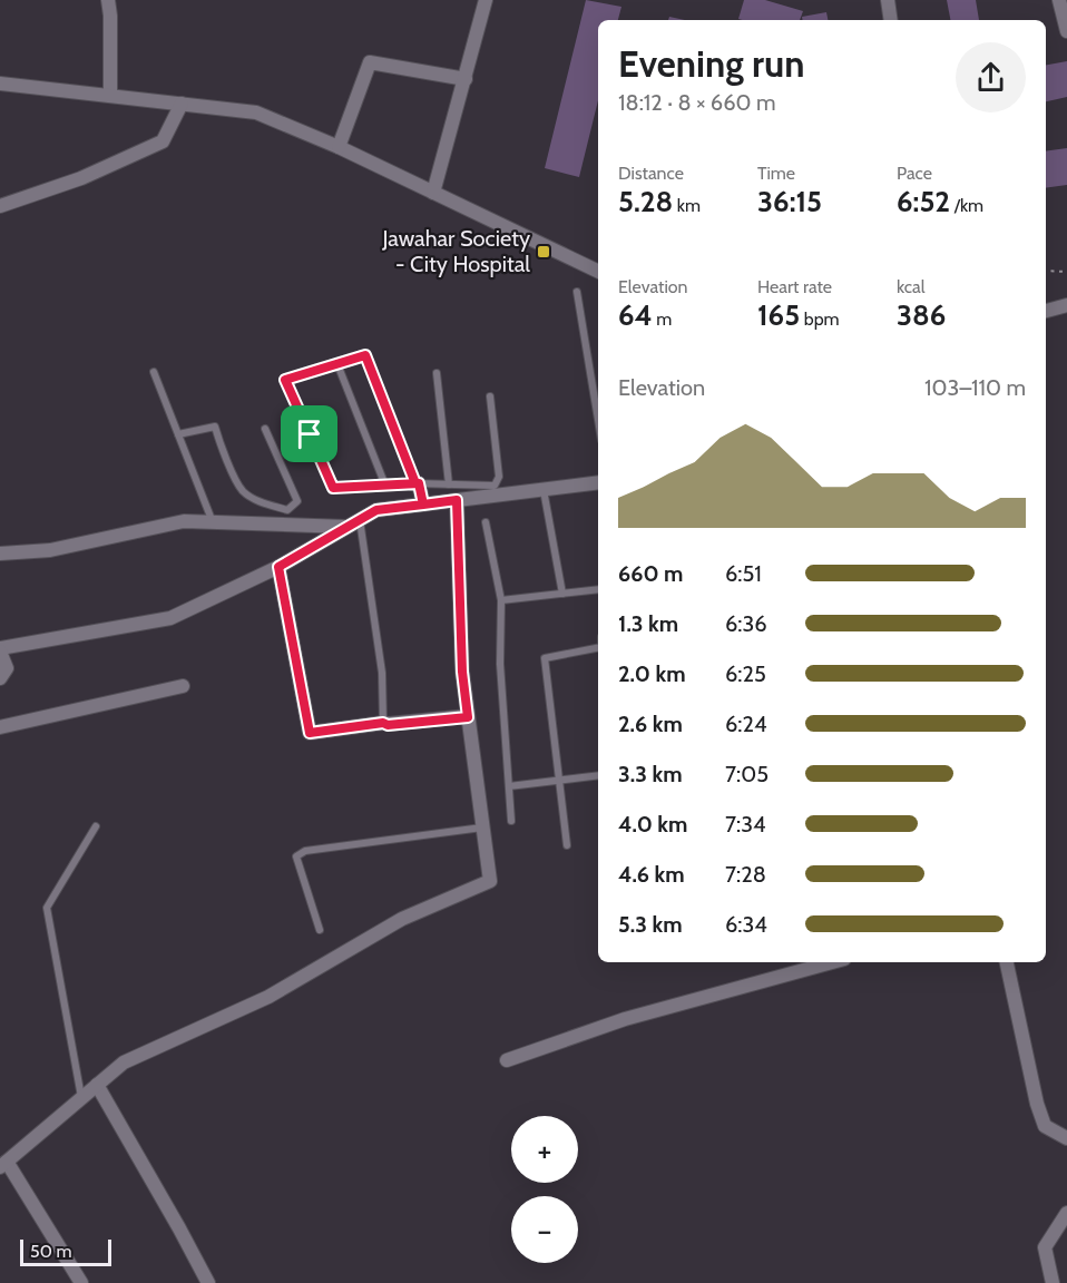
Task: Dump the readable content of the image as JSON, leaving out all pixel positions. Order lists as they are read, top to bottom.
{
  "places": {
    "transit": ["Jawahar Society - City Hospital"]
  },
  "scale_bar": "50 m",
  "page": {
    "heading": ["Evening run", "18:12 · 8 × 660 m"],
    "stats": [
      ["Distance", "5.28 km"],
      ["Time", "36:15"],
      ["Pace", "6:52 /km"],
      ["Elevation", "64 m"],
      ["Heart rate", "165 bpm"],
      ["kcal", "386"]
    ],
    "chart": ["Elevation", "103–110 m"],
    "list": [
      {
        "name": "660 m",
        "note": "6:51"
      },
      {
        "name": "1.3 km",
        "note": "6:36"
      },
      {
        "name": "2.0 km",
        "note": "6:25"
      },
      {
        "name": "2.6 km",
        "note": "6:24"
      },
      {
        "name": "3.3 km",
        "note": "7:05"
      },
      {
        "name": "4.0 km",
        "note": "7:34"
      },
      {
        "name": "4.6 km",
        "note": "7:28"
      },
      {
        "name": "5.3 km",
        "note": "6:34"
      }
    ],
    "map_buttons": ["+", "−"],
    "scale": "50 m"
  }
}
